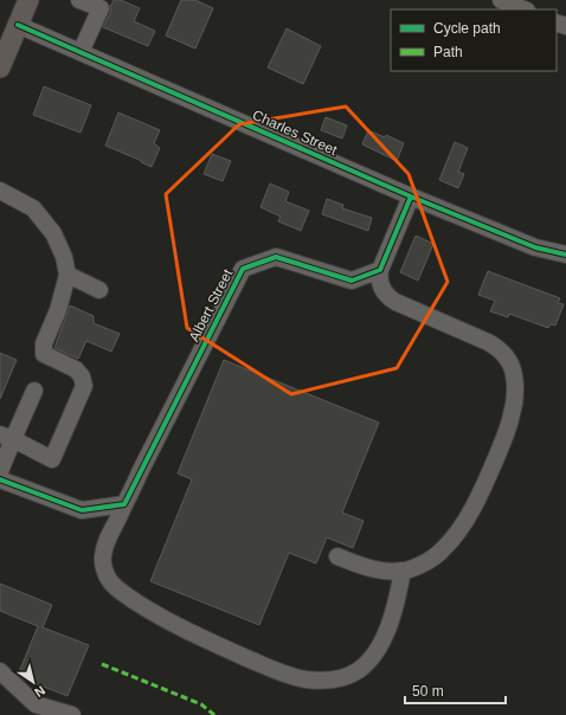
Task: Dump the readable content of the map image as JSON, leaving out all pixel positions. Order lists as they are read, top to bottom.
{
  "streets": {
    "street": ["Charles Street", "Albert Street"]
  },
  "legend": ["Cycle path", "Path"],
  "scale_bar": "50 m",
  "north": "bottom right"
}
